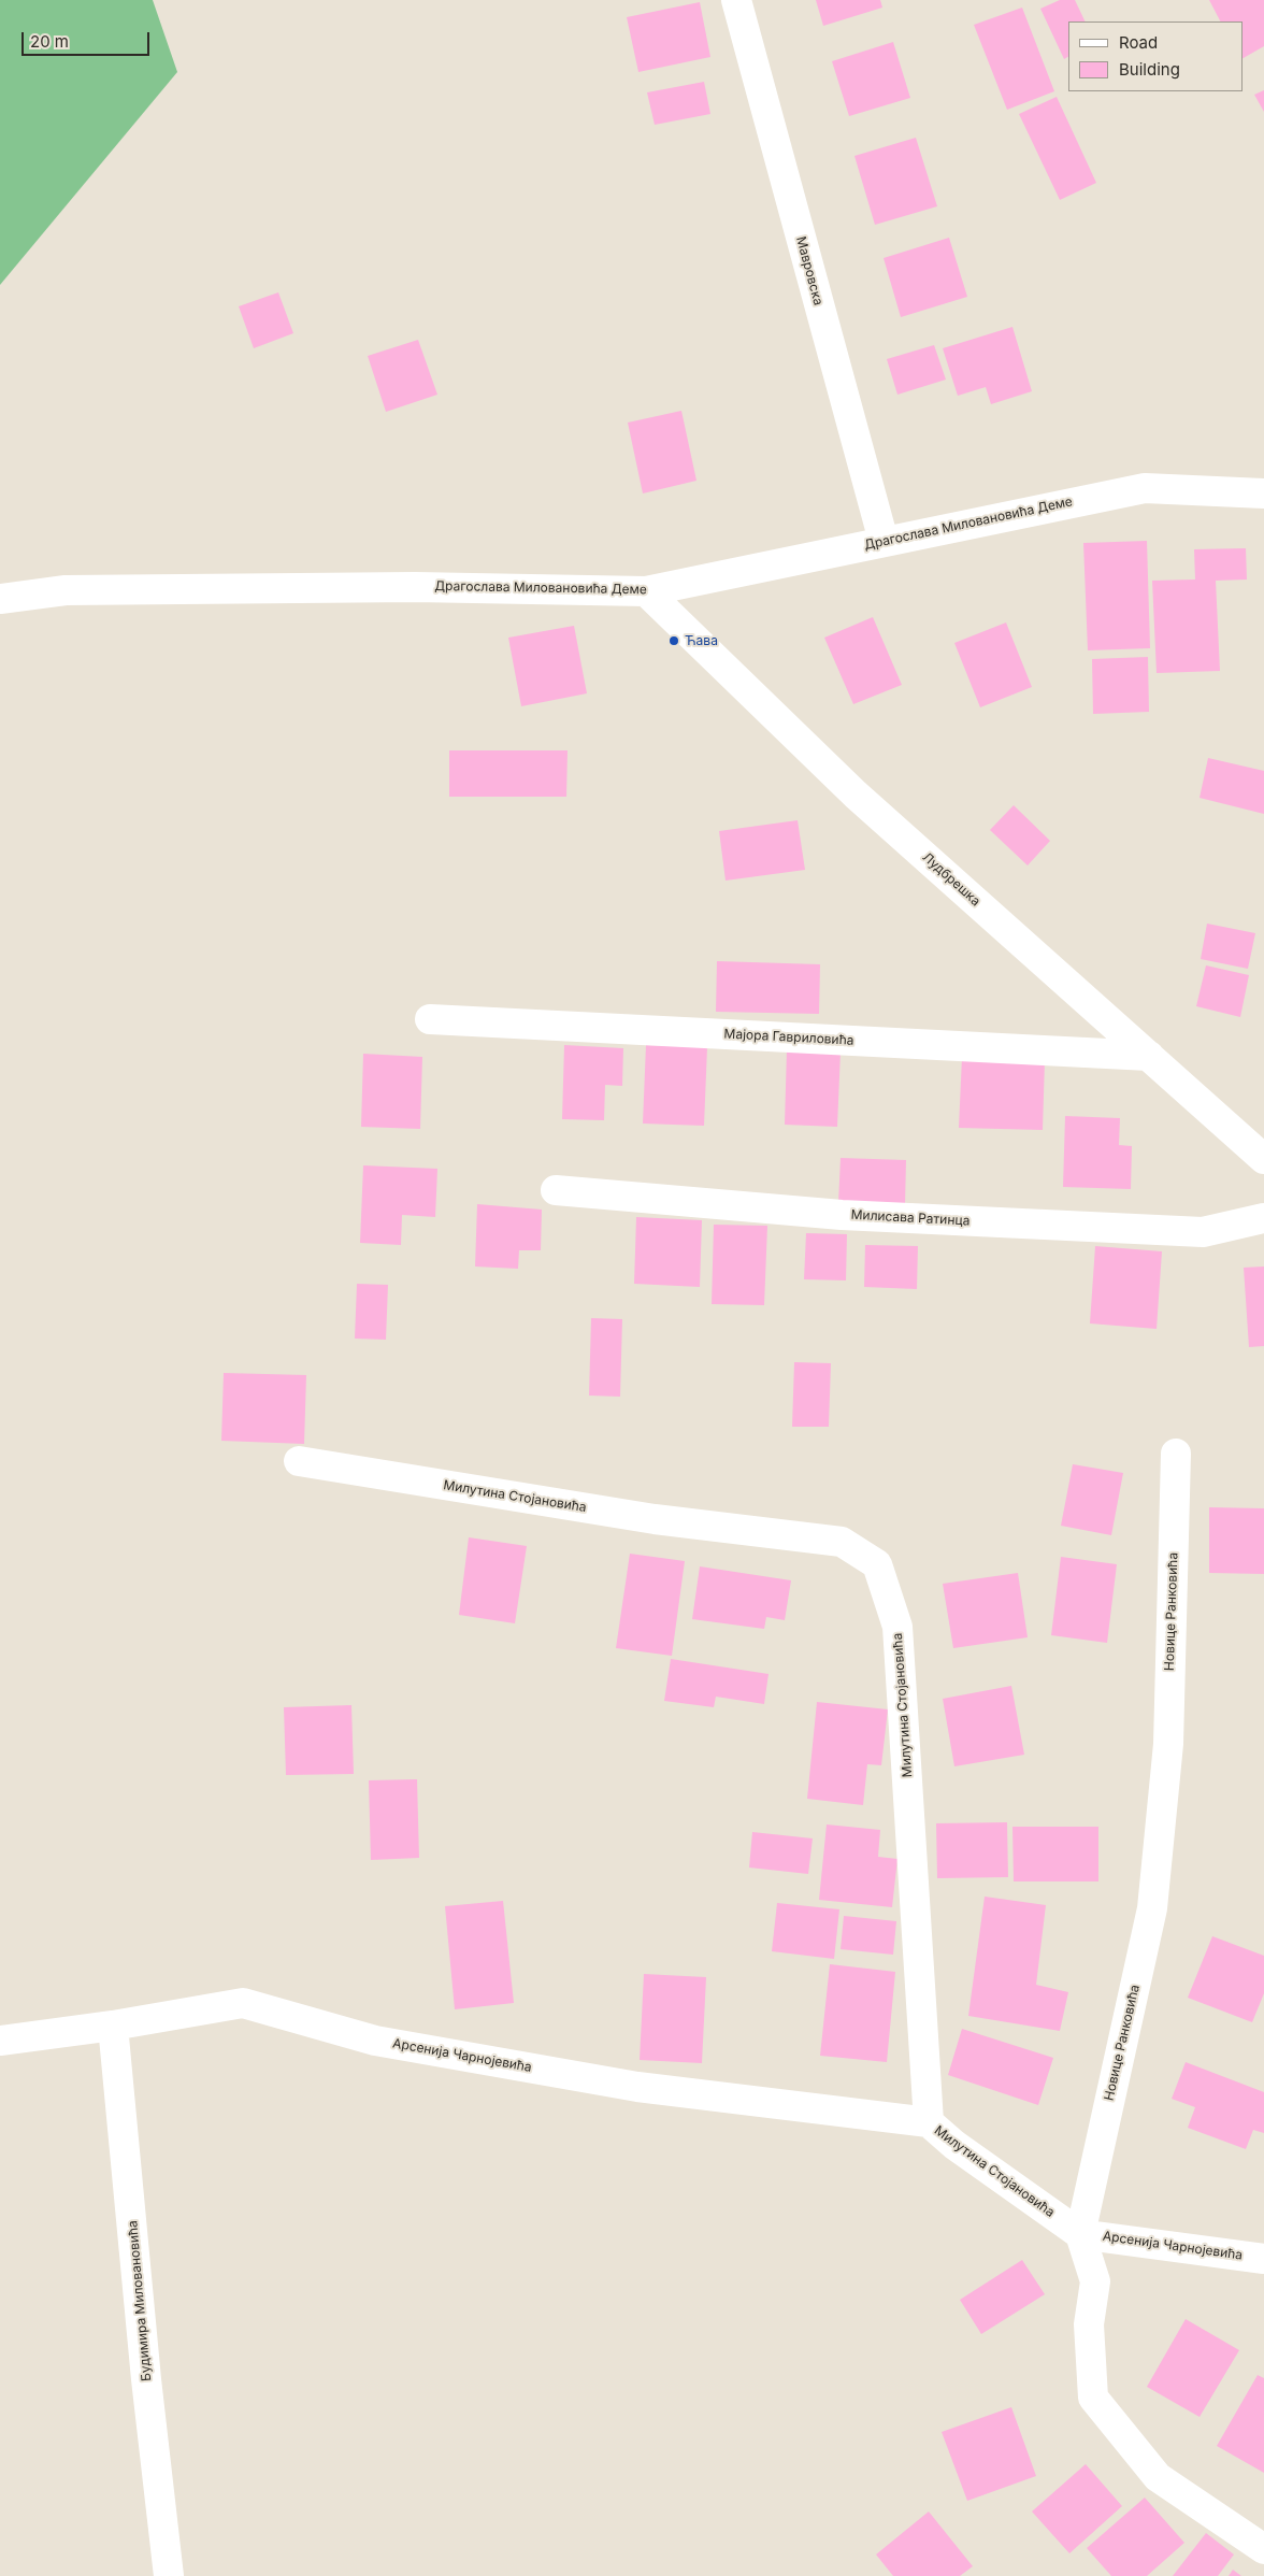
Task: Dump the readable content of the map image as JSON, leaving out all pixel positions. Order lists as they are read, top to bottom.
{
  "streets": {
    "street": [
      "Мавровска",
      "Драгослава Миловановића Деме",
      "Лудбрешка",
      "Мајора Гавриловића",
      "Милисава Ратинца",
      "Милутина Стојановића",
      "Новице Ранковића",
      "Арсенија Чарнојевића",
      "Будимира Миловановића"
    ]
  },
  "crossings": [
    ["Мавровска", "Драгослава Миловановића Деме"],
    ["Драгослава Миловановића Деме", "Лудбрешка"],
    ["Лудбрешка", "Мајора Гавриловића"],
    ["Милутина Стојановића", "Новице Ранковића"],
    ["Милутина Стојановића", "Арсенија Чарнојевића"],
    ["Новице Ранковића", "Арсенија Чарнојевића"],
    ["Арсенија Чарнојевића", "Будимира Миловановића"]
  ],
  "places": ["Ћава"],
  "legend": ["Road", "Building"],
  "scale_bar": "20 m"
}
